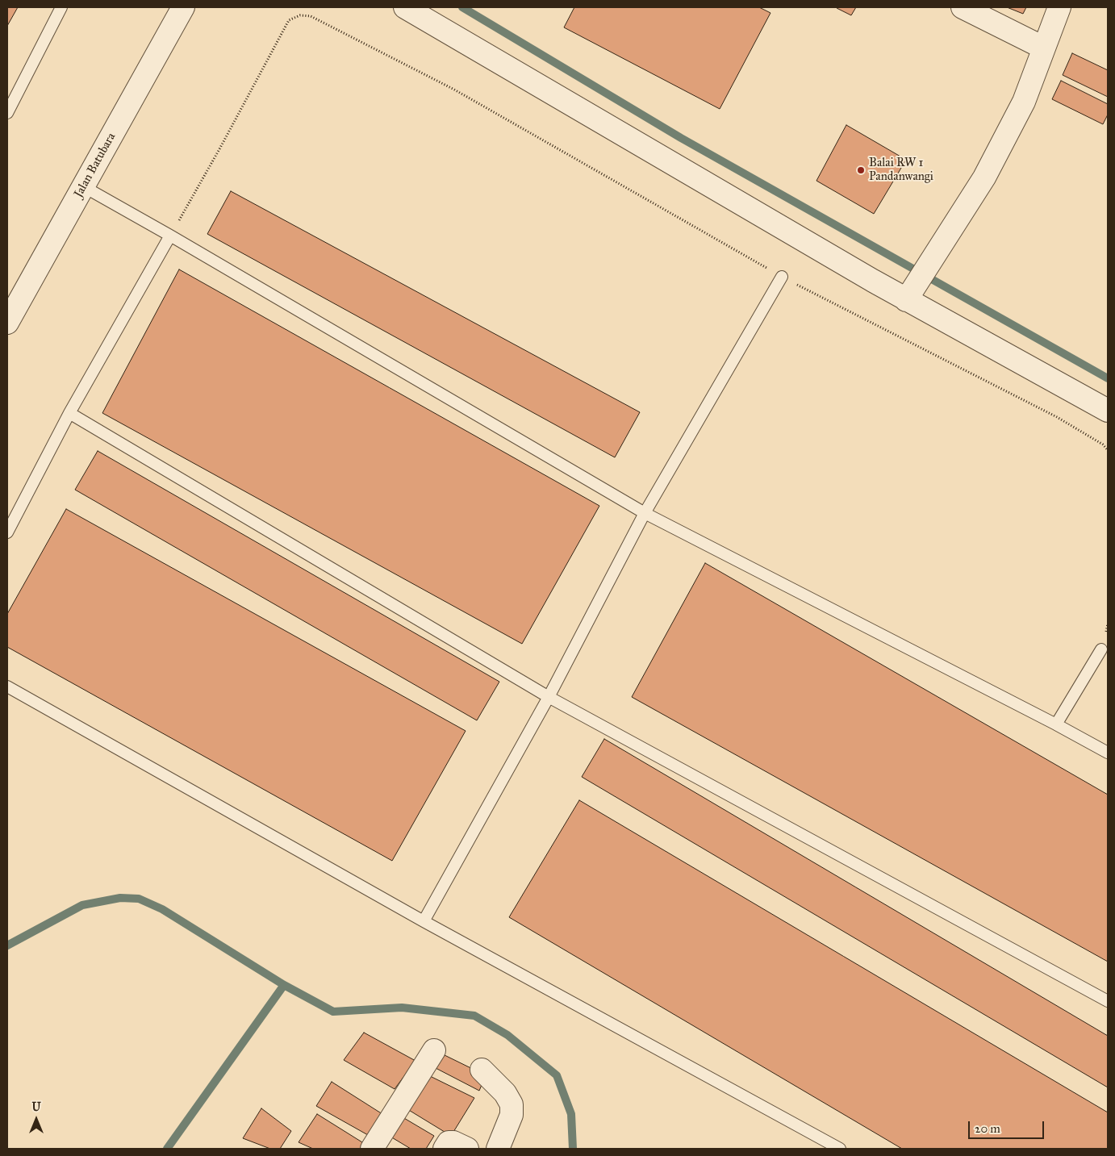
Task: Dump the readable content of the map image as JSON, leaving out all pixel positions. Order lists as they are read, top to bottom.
{
  "streets": {
    "street": ["Jalan Batubara"]
  },
  "places": ["Balai RW 1 Pandanwangi"],
  "scale_bar": "20 m",
  "north": "top"
}
